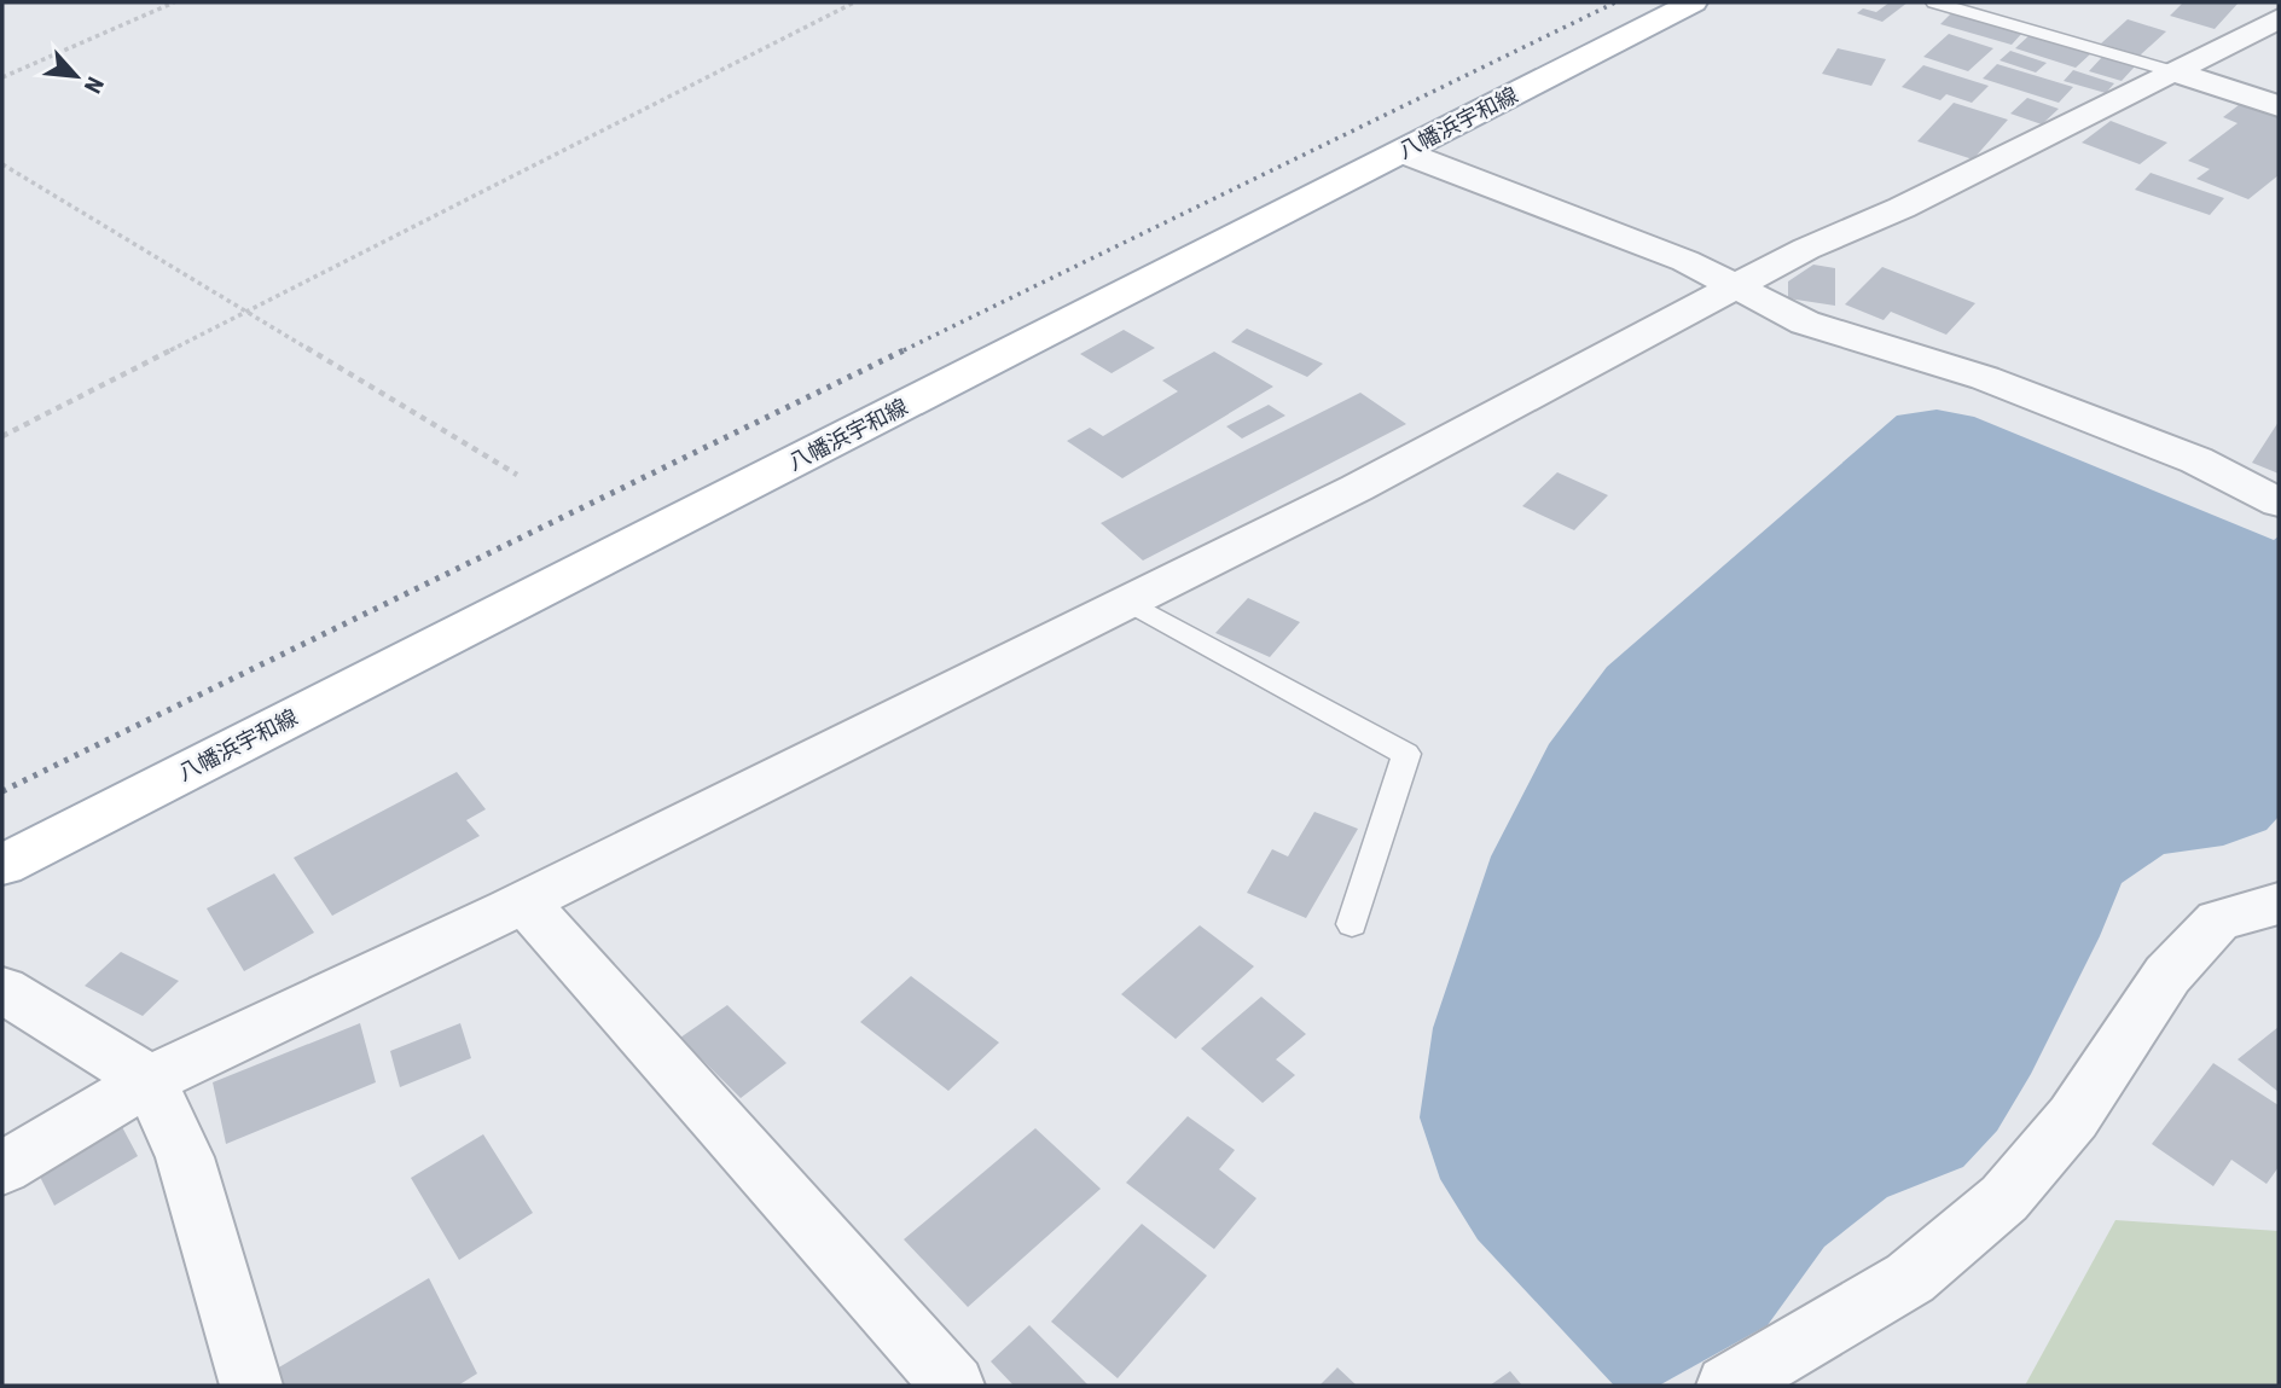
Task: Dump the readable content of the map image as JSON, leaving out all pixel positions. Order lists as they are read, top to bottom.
{
  "streets": {
    "main road": ["八幡浜宇和線"]
  },
  "north": "bottom right"
}
